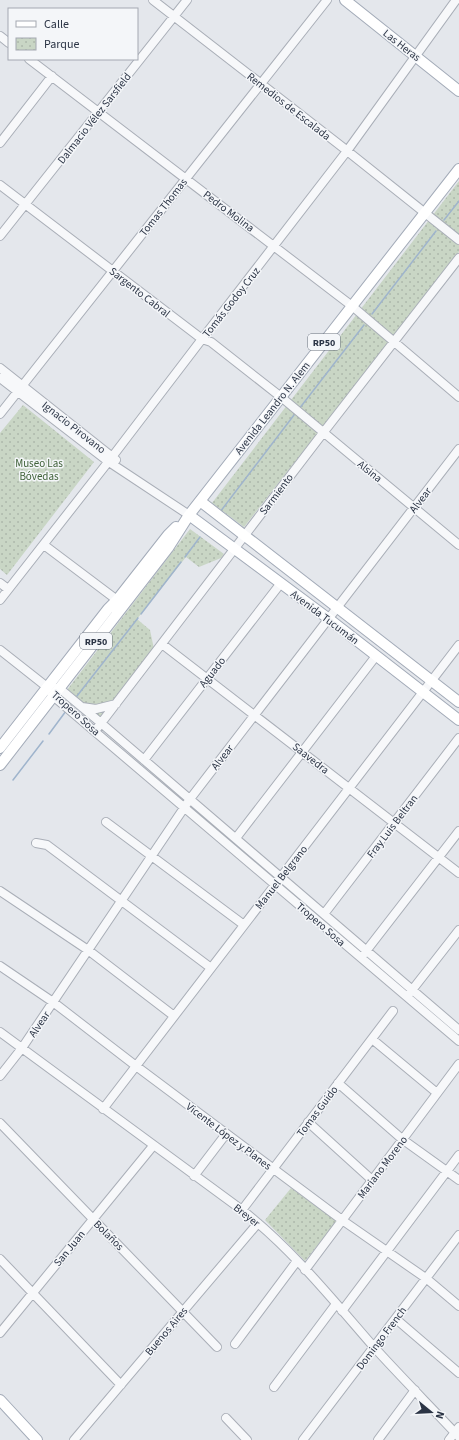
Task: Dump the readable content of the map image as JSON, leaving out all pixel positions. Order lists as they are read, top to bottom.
{
  "streets": {
    "main road": [
      "Las Heras",
      "RP50",
      "Avenida Leandro N. Alem",
      "Avenida Tucumán"
    ],
    "street": [
      "Remedios de Escalada",
      "Dalmacio Vélez Sarsfield",
      "Tomas Thomas",
      "Pedro Molina",
      "Sargento Cabral",
      "Tomás Godoy Cruz",
      "Ignacio Pirovano",
      "Alsina",
      "Sarmiento",
      "Alvear",
      "Aguado",
      "Tropero Sosa",
      "Saavedra",
      "Fray Luis Beltran",
      "Manuel Belgrano",
      "Tomas Guido",
      "Vicente López y Planes",
      "Mariano Moreno",
      "Breyer",
      "Bolaños",
      "San Juan",
      "Buenos Aires",
      "Domingo French"
    ]
  },
  "crossings": [
    ["Las Heras", "Tomás Godoy Cruz"],
    ["Remedios de Escalada", "Dalmacio Vélez Sarsfield"],
    ["Remedios de Escalada", "Tomas Thomas"],
    ["Remedios de Escalada", "Tomás Godoy Cruz"],
    ["Remedios de Escalada", "Avenida Leandro N. Alem"],
    ["Dalmacio Vélez Sarsfield", "Pedro Molina"],
    ["Dalmacio Vélez Sarsfield", "Sargento Cabral"],
    ["Tomas Thomas", "Pedro Molina"],
    ["Tomas Thomas", "Sargento Cabral"],
    ["Tomas Thomas", "Ignacio Pirovano"],
    ["Pedro Molina", "Tomás Godoy Cruz"],
    ["Pedro Molina", "Avenida Leandro N. Alem"],
    ["Pedro Molina", "Sarmiento"],
    ["Sargento Cabral", "Tomás Godoy Cruz"],
    ["Sargento Cabral", "Avenida Leandro N. Alem"],
    ["Sargento Cabral", "Alsina"],
    ["Tomás Godoy Cruz", "Ignacio Pirovano"],
    ["Avenida Leandro N. Alem", "Ignacio Pirovano"],
    ["Avenida Leandro N. Alem", "Alsina"],
    ["Avenida Leandro N. Alem", "Avenida Tucumán"],
    ["Avenida Leandro N. Alem", "Tropero Sosa"],
    ["Ignacio Pirovano", "Avenida Tucumán"],
    ["Alsina", "Sarmiento"],
    ["Alsina", "Alvear"],
    ["Sarmiento", "Avenida Tucumán"],
    ["Sarmiento", "Tropero Sosa"],
    ["Sarmiento", "Saavedra"],
    ["Alvear", "Avenida Tucumán"],
    ["Alvear", "Tropero Sosa"],
    ["Alvear", "Saavedra"],
    ["Alvear", "Vicente López y Planes"],
    ["Alvear", "Breyer"],
    ["Avenida Tucumán", "Aguado"],
    ["Avenida Tucumán", "Manuel Belgrano"],
    ["Aguado", "Tropero Sosa"],
    ["Aguado", "Saavedra"],
    ["Tropero Sosa", "Fray Luis Beltran"],
    ["Tropero Sosa", "Manuel Belgrano"],
    ["Saavedra", "Fray Luis Beltran"],
    ["Saavedra", "Manuel Belgrano"],
    ["Manuel Belgrano", "Vicente López y Planes"],
    ["Manuel Belgrano", "Breyer"],
    ["Tomas Guido", "Vicente López y Planes"],
    ["Tomas Guido", "Breyer"],
    ["Vicente López y Planes", "Mariano Moreno"],
    ["Vicente López y Planes", "Domingo French"],
    ["Mariano Moreno", "Breyer"],
    ["Breyer", "San Juan"],
    ["Breyer", "Buenos Aires"],
    ["Breyer", "Domingo French"],
    ["Bolaños", "San Juan"],
    ["Bolaños", "Buenos Aires"]
  ],
  "parks": ["Museo Las Bóvedas"],
  "legend": ["Calle", "Parque"],
  "north": "right"
}
